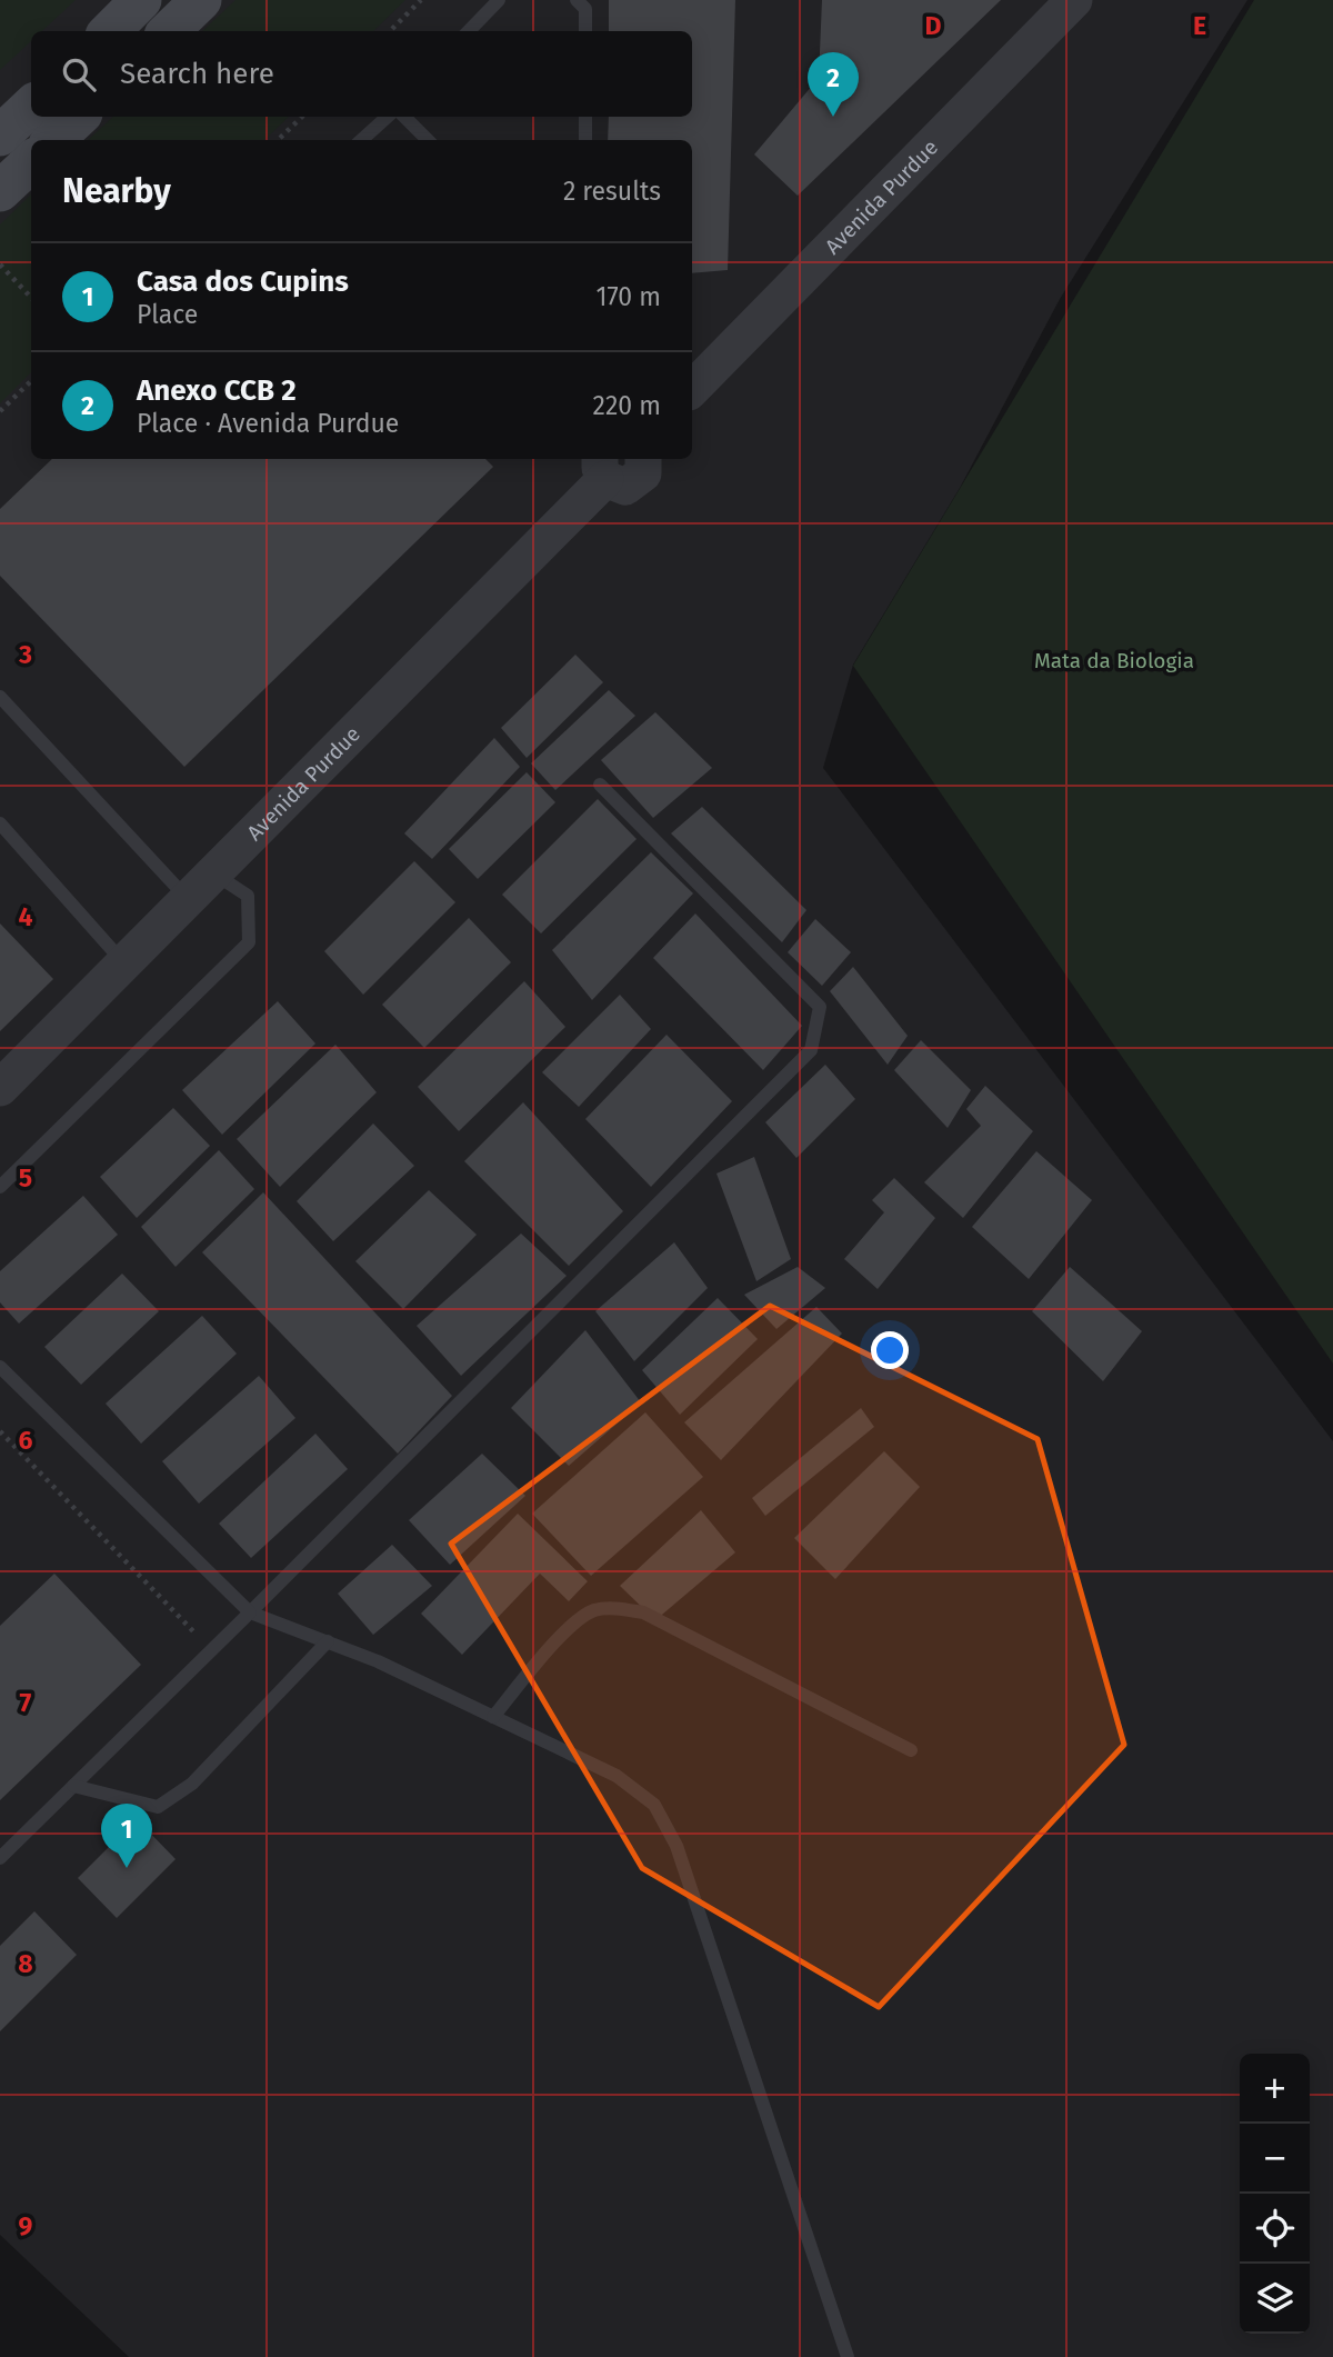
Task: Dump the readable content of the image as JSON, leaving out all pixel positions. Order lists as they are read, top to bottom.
{
  "streets": {
    "street": ["Avenida Purdue"]
  },
  "parks": ["Mata da Biologia"],
  "page": {
    "search": "Search here",
    "pins": ["2", "1"],
    "heading": ["Nearby", "2 results"],
    "list": [
      {
        "mark": "1",
        "name": "Casa dos Cupins",
        "note": "Place",
        "value": "170 m"
      },
      {
        "mark": "2",
        "name": "Anexo CCB 2",
        "note": "Place · Avenida Purdue",
        "value": "220 m"
      }
    ],
    "map_buttons": ["+", "−"]
  },
  "grid": {
    "columns": ["D", "E"],
    "rows": [
      "3",
      "4",
      "5",
      "6",
      "7",
      "8",
      "9"
    ]
  }
}
